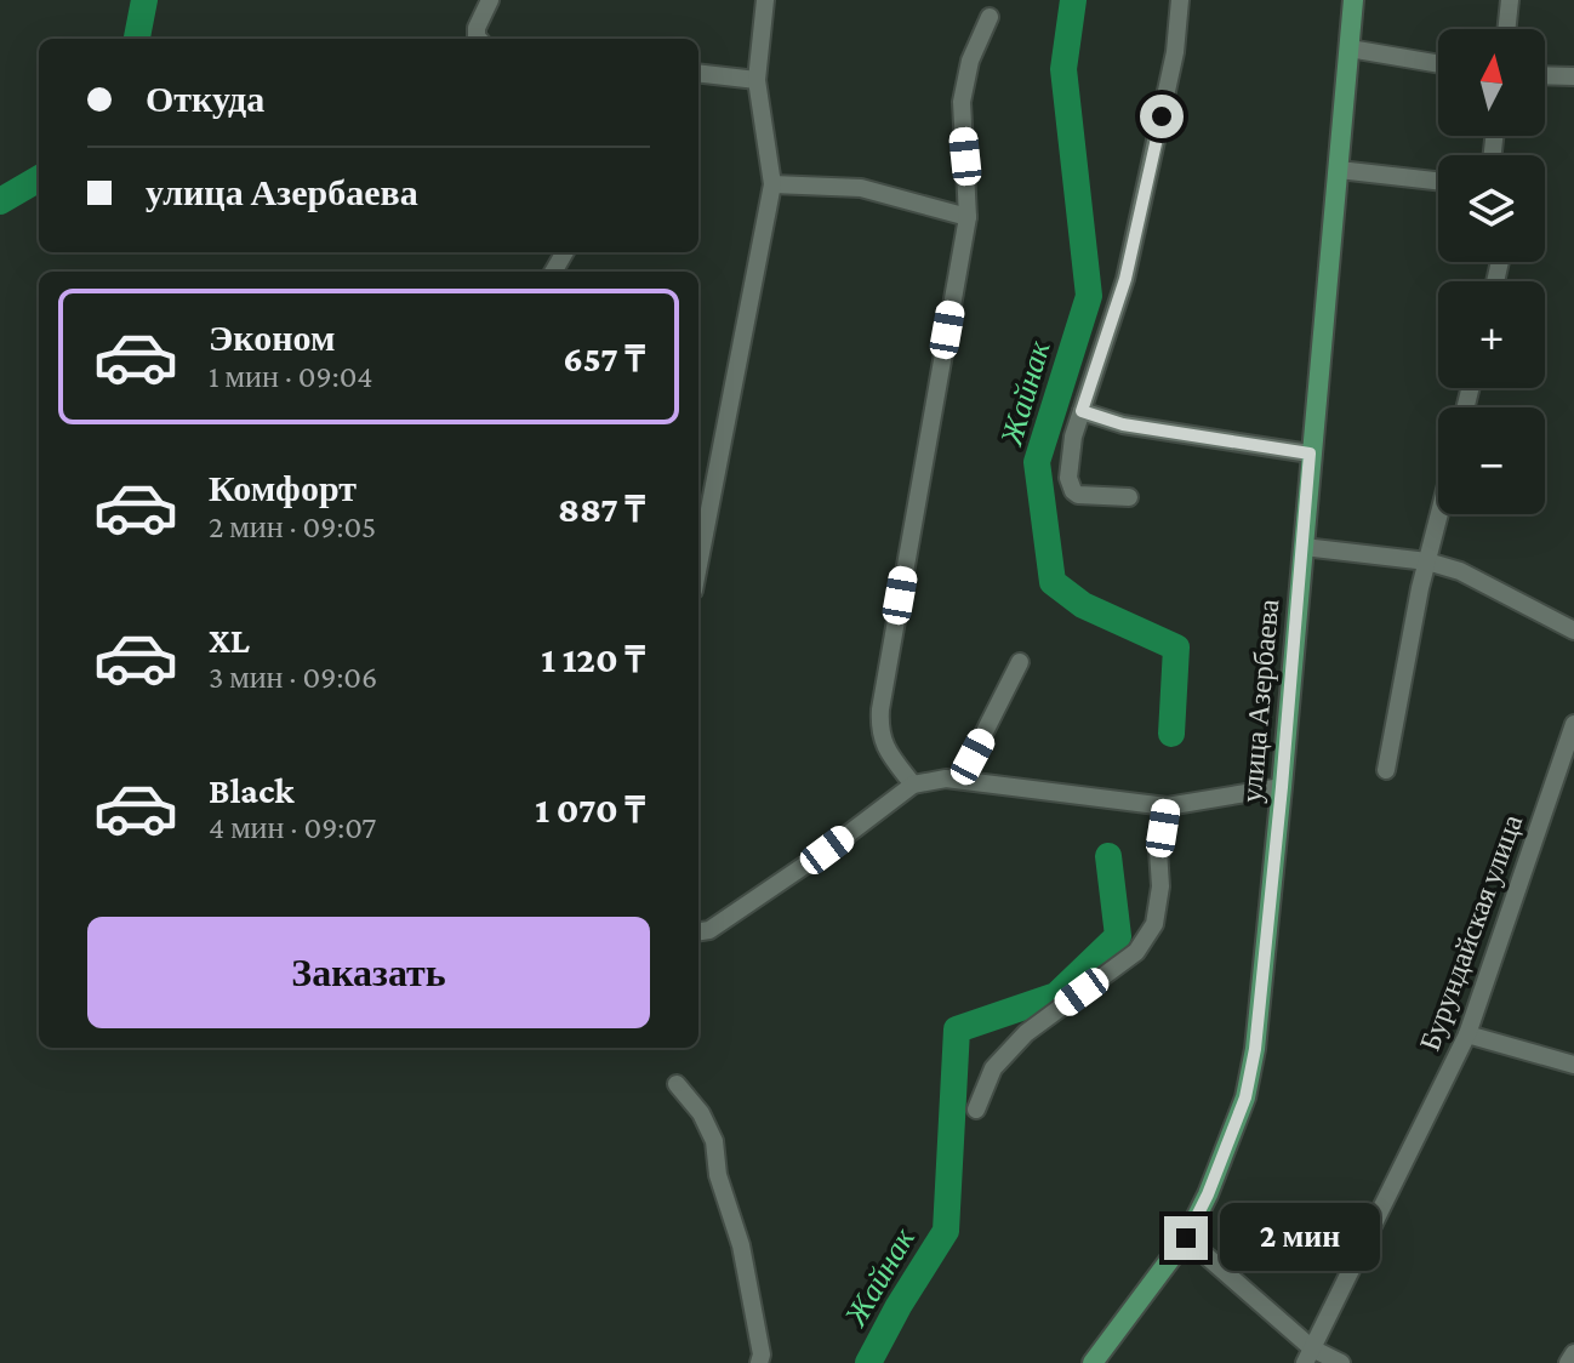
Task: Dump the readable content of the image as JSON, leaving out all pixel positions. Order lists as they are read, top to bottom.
{
  "streets": {
    "main road": ["улица Азербаева"],
    "street": ["Бурундайская улица"]
  },
  "water": ["Жайнак"],
  "north": "top",
  "page": {
    "map_buttons": ["+", "−"],
    "banner": ["Откуда", "улица Азербаева"],
    "list": [
      {
        "name": "Эконом",
        "note": "1 мин · 09:04",
        "value": "657 ₸"
      },
      {
        "name": "Комфорт",
        "note": "2 мин · 09:05",
        "value": "887 ₸"
      },
      {
        "name": "XL",
        "note": "3 мин · 09:06",
        "value": "1 120 ₸"
      },
      {
        "name": "Black",
        "note": "4 мин · 09:07",
        "value": "1 070 ₸"
      }
    ],
    "buttons": "Заказать",
    "bubble": "2 мин"
  }
}
